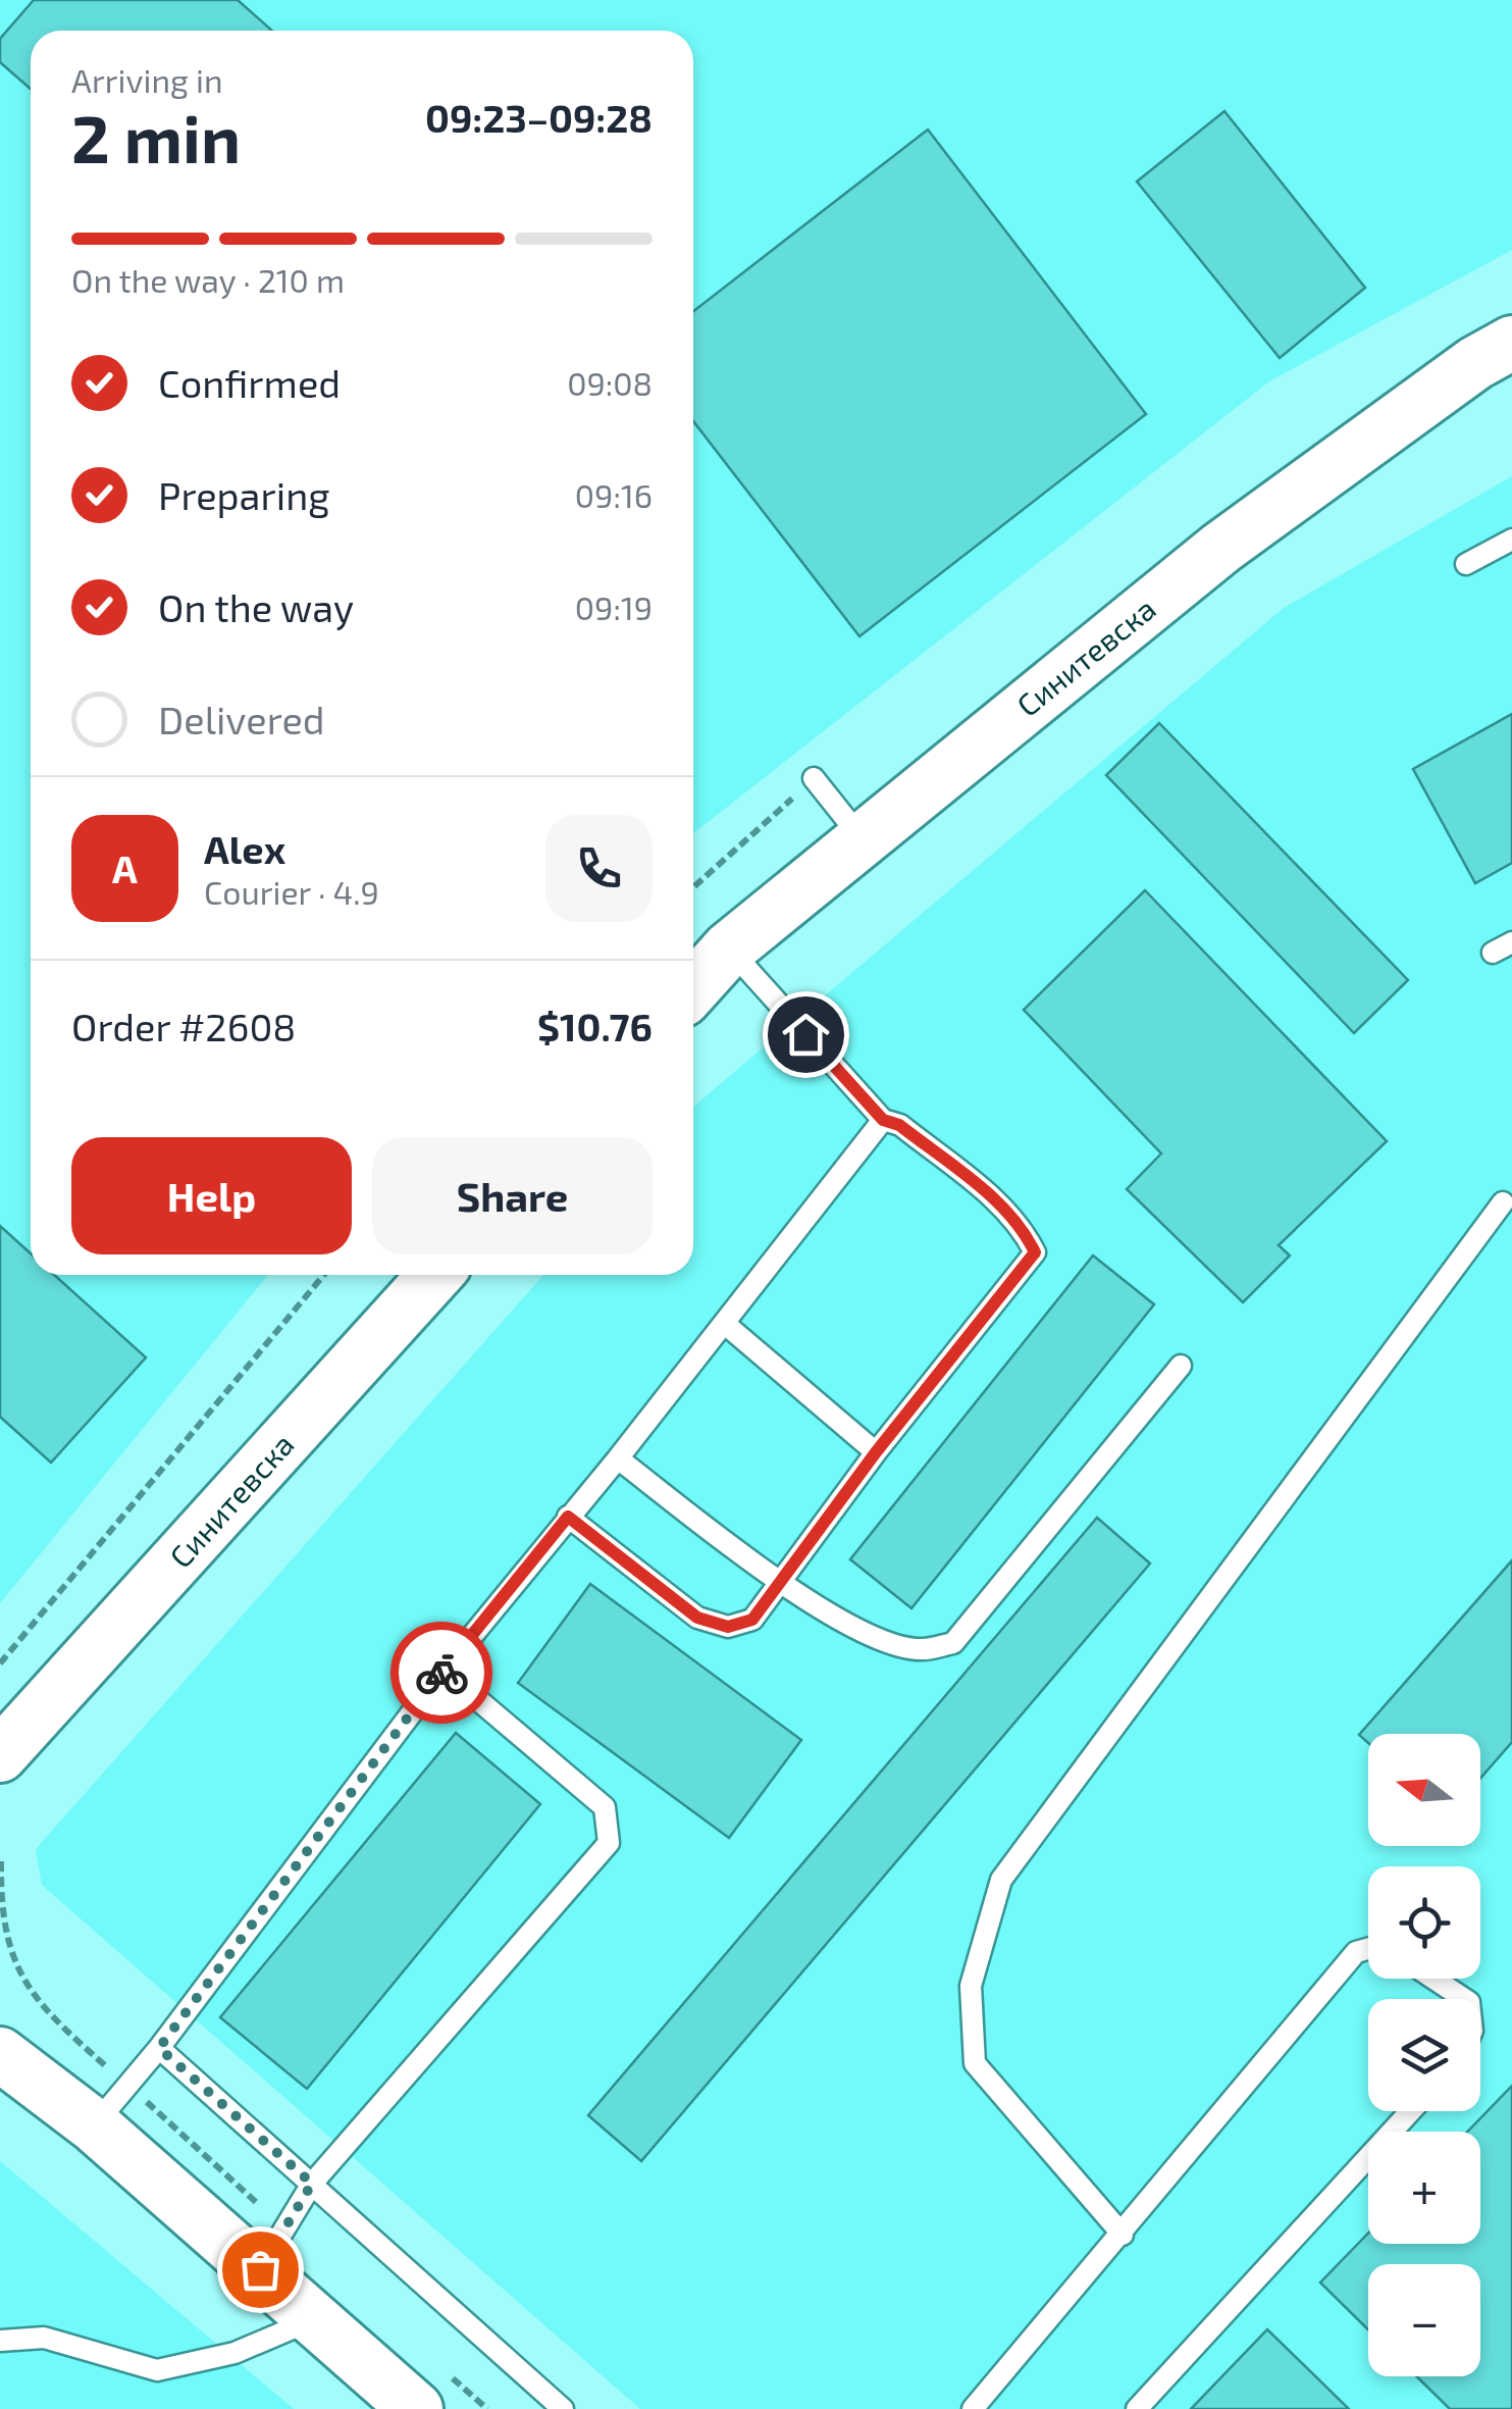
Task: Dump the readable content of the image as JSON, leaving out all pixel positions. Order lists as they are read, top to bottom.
{
  "streets": {
    "street": ["Синитевска"]
  },
  "north": "left",
  "page": {
    "heading": ["2 min", "Arriving in", "09:23–09:28"],
    "panel": [
      "Alex",
      "Courier · 4.9",
      "Order #2608",
      "$10.76"
    ],
    "bar": "On the way · 210 m",
    "list": [
      ["Confirmed", "09:08"],
      ["Preparing", "09:16"],
      ["On the way", "09:19"],
      "Delivered"
    ],
    "round": "A",
    "buttons": ["Help", "Share"],
    "map_buttons": ["+", "−"]
  }
}
